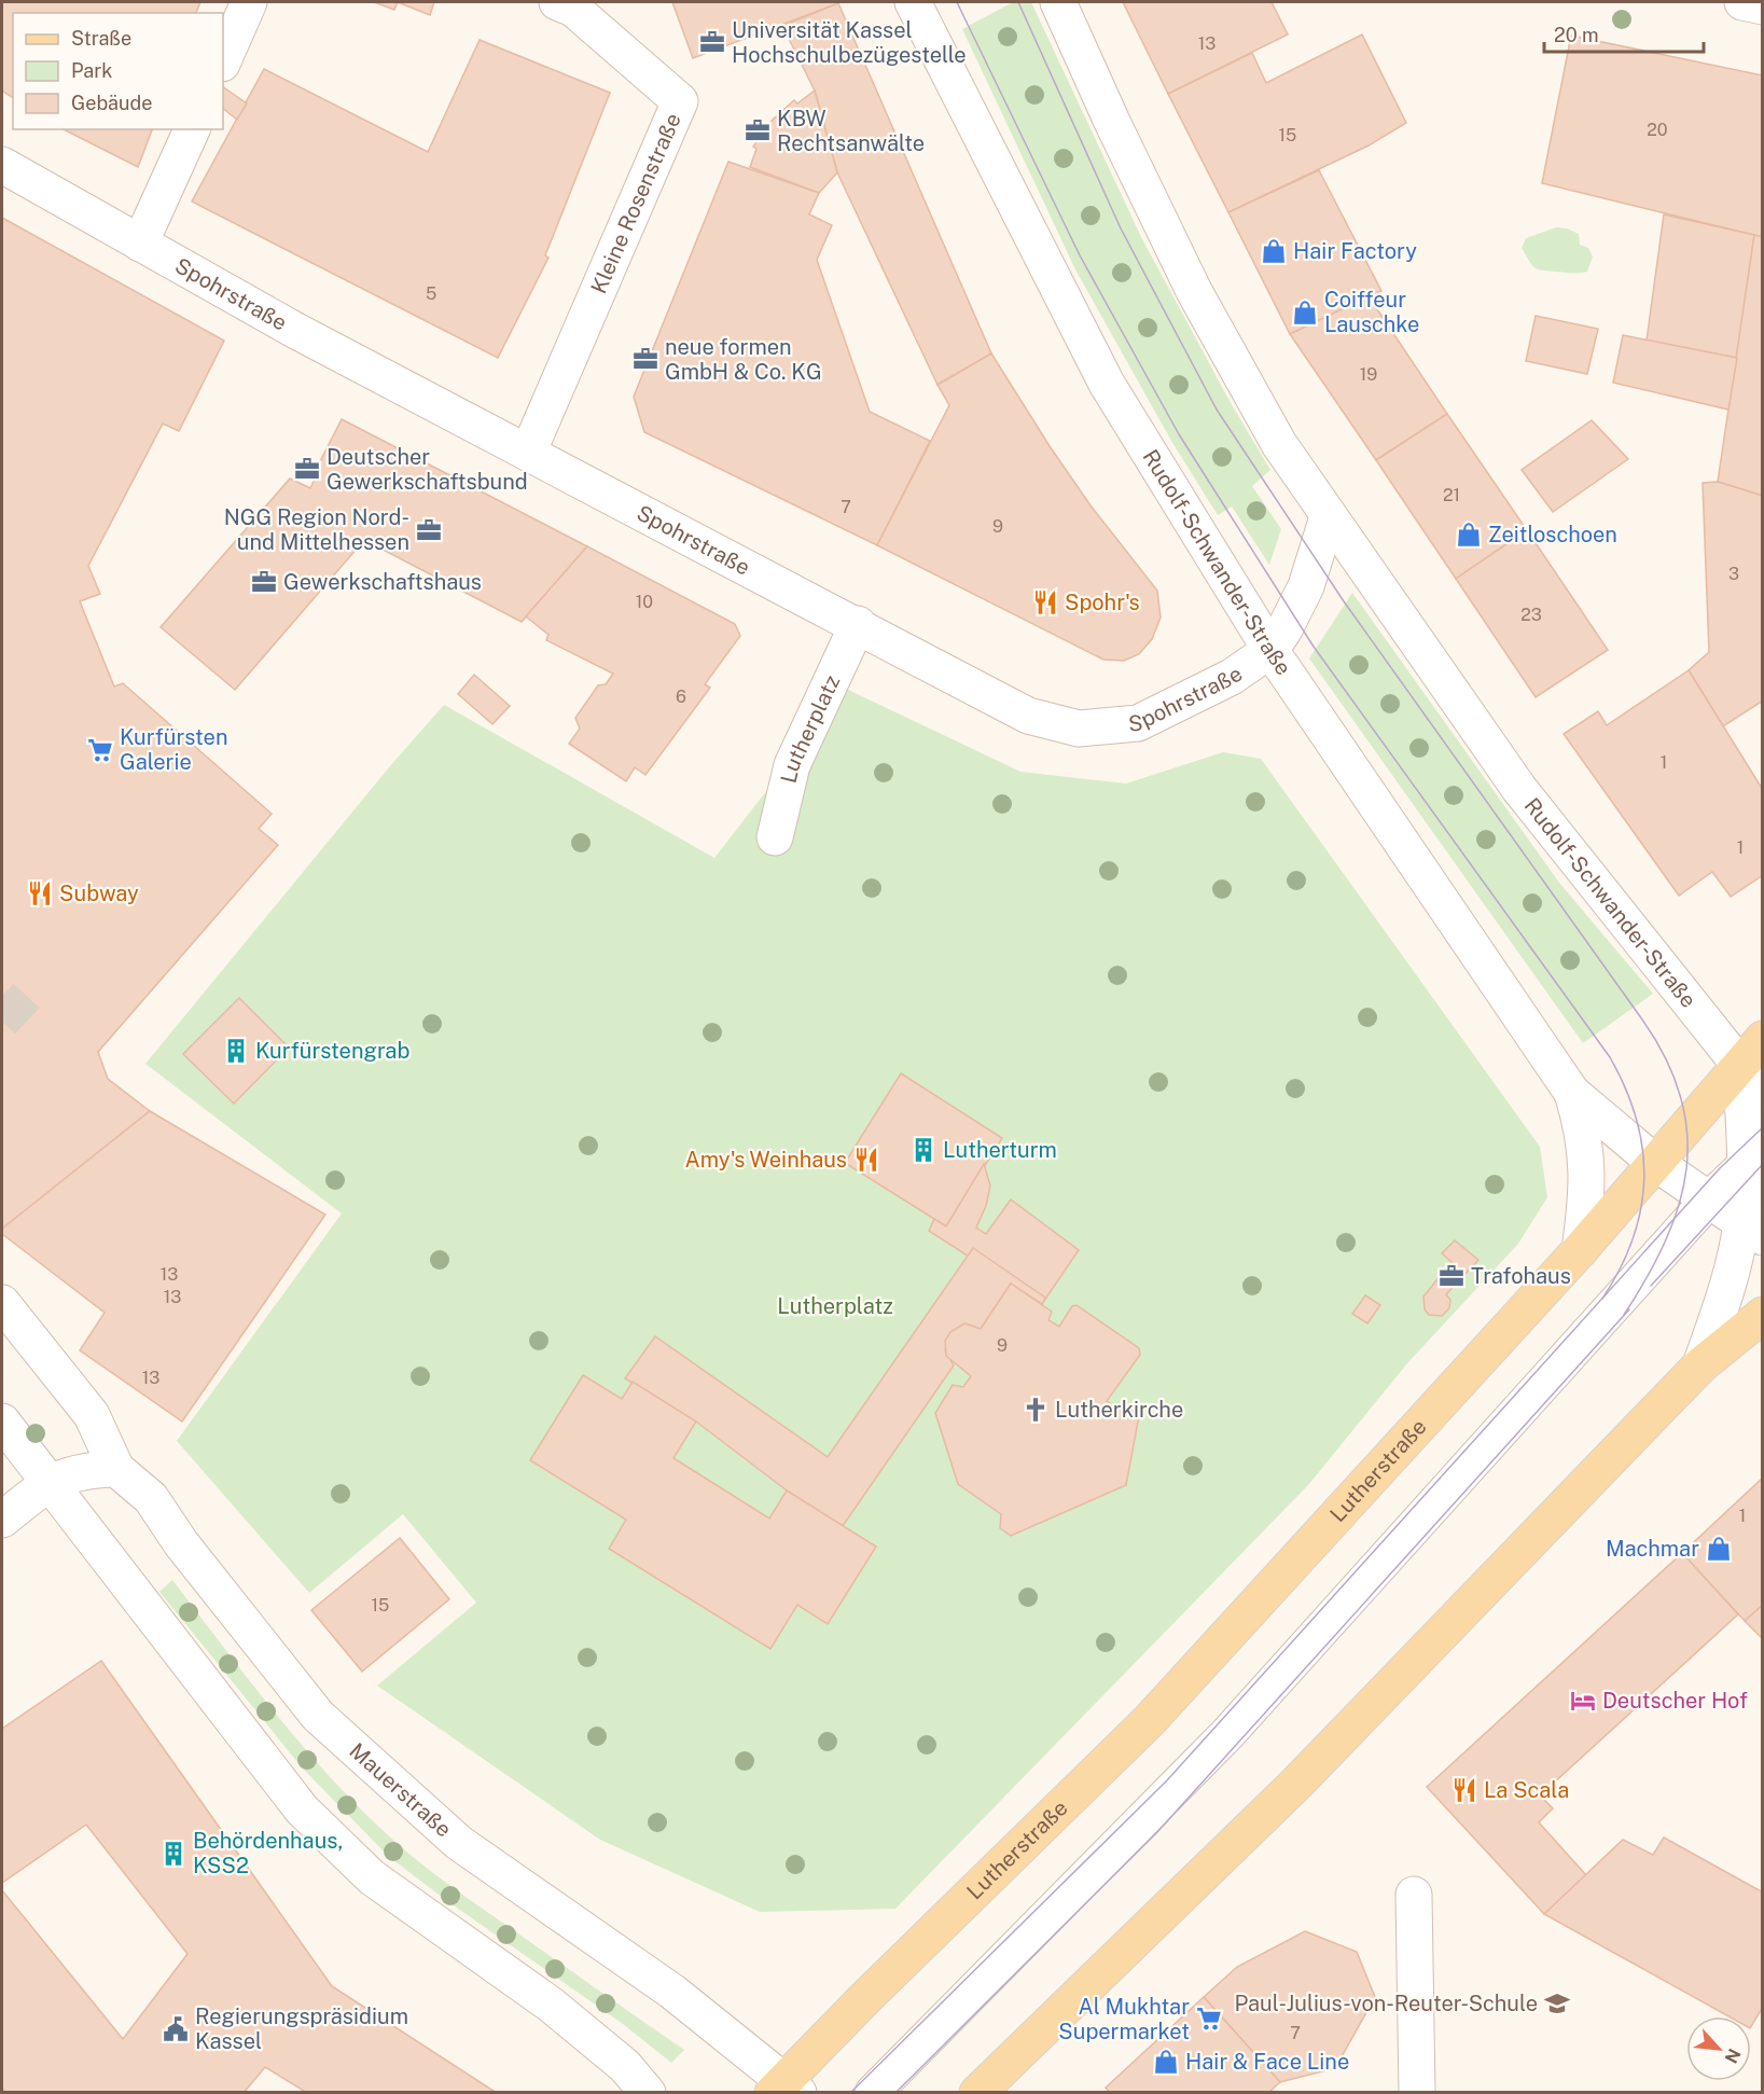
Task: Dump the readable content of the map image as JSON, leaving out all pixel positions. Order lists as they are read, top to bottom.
{
  "streets": {
    "main road": ["Lutherstraße"],
    "street": [
      "Kleine Rosenstraße",
      "Spohrstraße",
      "Rudolf-Schwander-Straße",
      "Lutherplatz",
      "Mauerstraße"
    ]
  },
  "crossings": [
    ["Kleine Rosenstraße", "Spohrstraße"],
    ["Spohrstraße", "Rudolf-Schwander-Straße"],
    ["Spohrstraße", "Lutherplatz"],
    ["Rudolf-Schwander-Straße", "Lutherstraße"],
    ["Lutherstraße", "Mauerstraße"]
  ],
  "parks": ["Lutherplatz"],
  "places": {
    "office": [
      "Universität Kassel Hochschulbezügestelle",
      "KBW Rechtsanwälte",
      "neue formen GmbH & Co. KG",
      "Deutscher Gewerkschaftsbund",
      "NGG Region Nord- und Mittelhessen",
      "Gewerkschaftshaus",
      "Trafohaus"
    ],
    "shop": [
      "Hair Factory",
      "Coiffeur Lauschke",
      "Zeitloschoen",
      "Machmar",
      "Hair & Face Line"
    ],
    "restaurant": [
      "Spohr's",
      "Subway",
      "Amy's Weinhaus",
      "La Scala"
    ],
    "supermarket": ["Kurfürsten Galerie", "Al Mukhtar Supermarket"],
    "building": ["Kurfürstengrab", "Lutherturm", "Behördenhaus, KSS2"],
    "church": ["Lutherkirche"],
    "hotel": ["Deutscher Hof"],
    "school or university": ["Paul-Julius-von-Reuter-Schule"],
    "public building": ["Regierungspräsidium Kassel"]
  },
  "house_numbers": [
    "13",
    "20",
    "15",
    "5",
    "19",
    "21",
    "7",
    "9",
    "3",
    "10",
    "23",
    "6",
    "1",
    "1",
    "13",
    "13",
    "9",
    "13",
    "1",
    "15",
    "7"
  ],
  "legend": ["Straße", "Park", "Gebäude"],
  "scale_bar": "20 m",
  "north": "bottom right"
}
